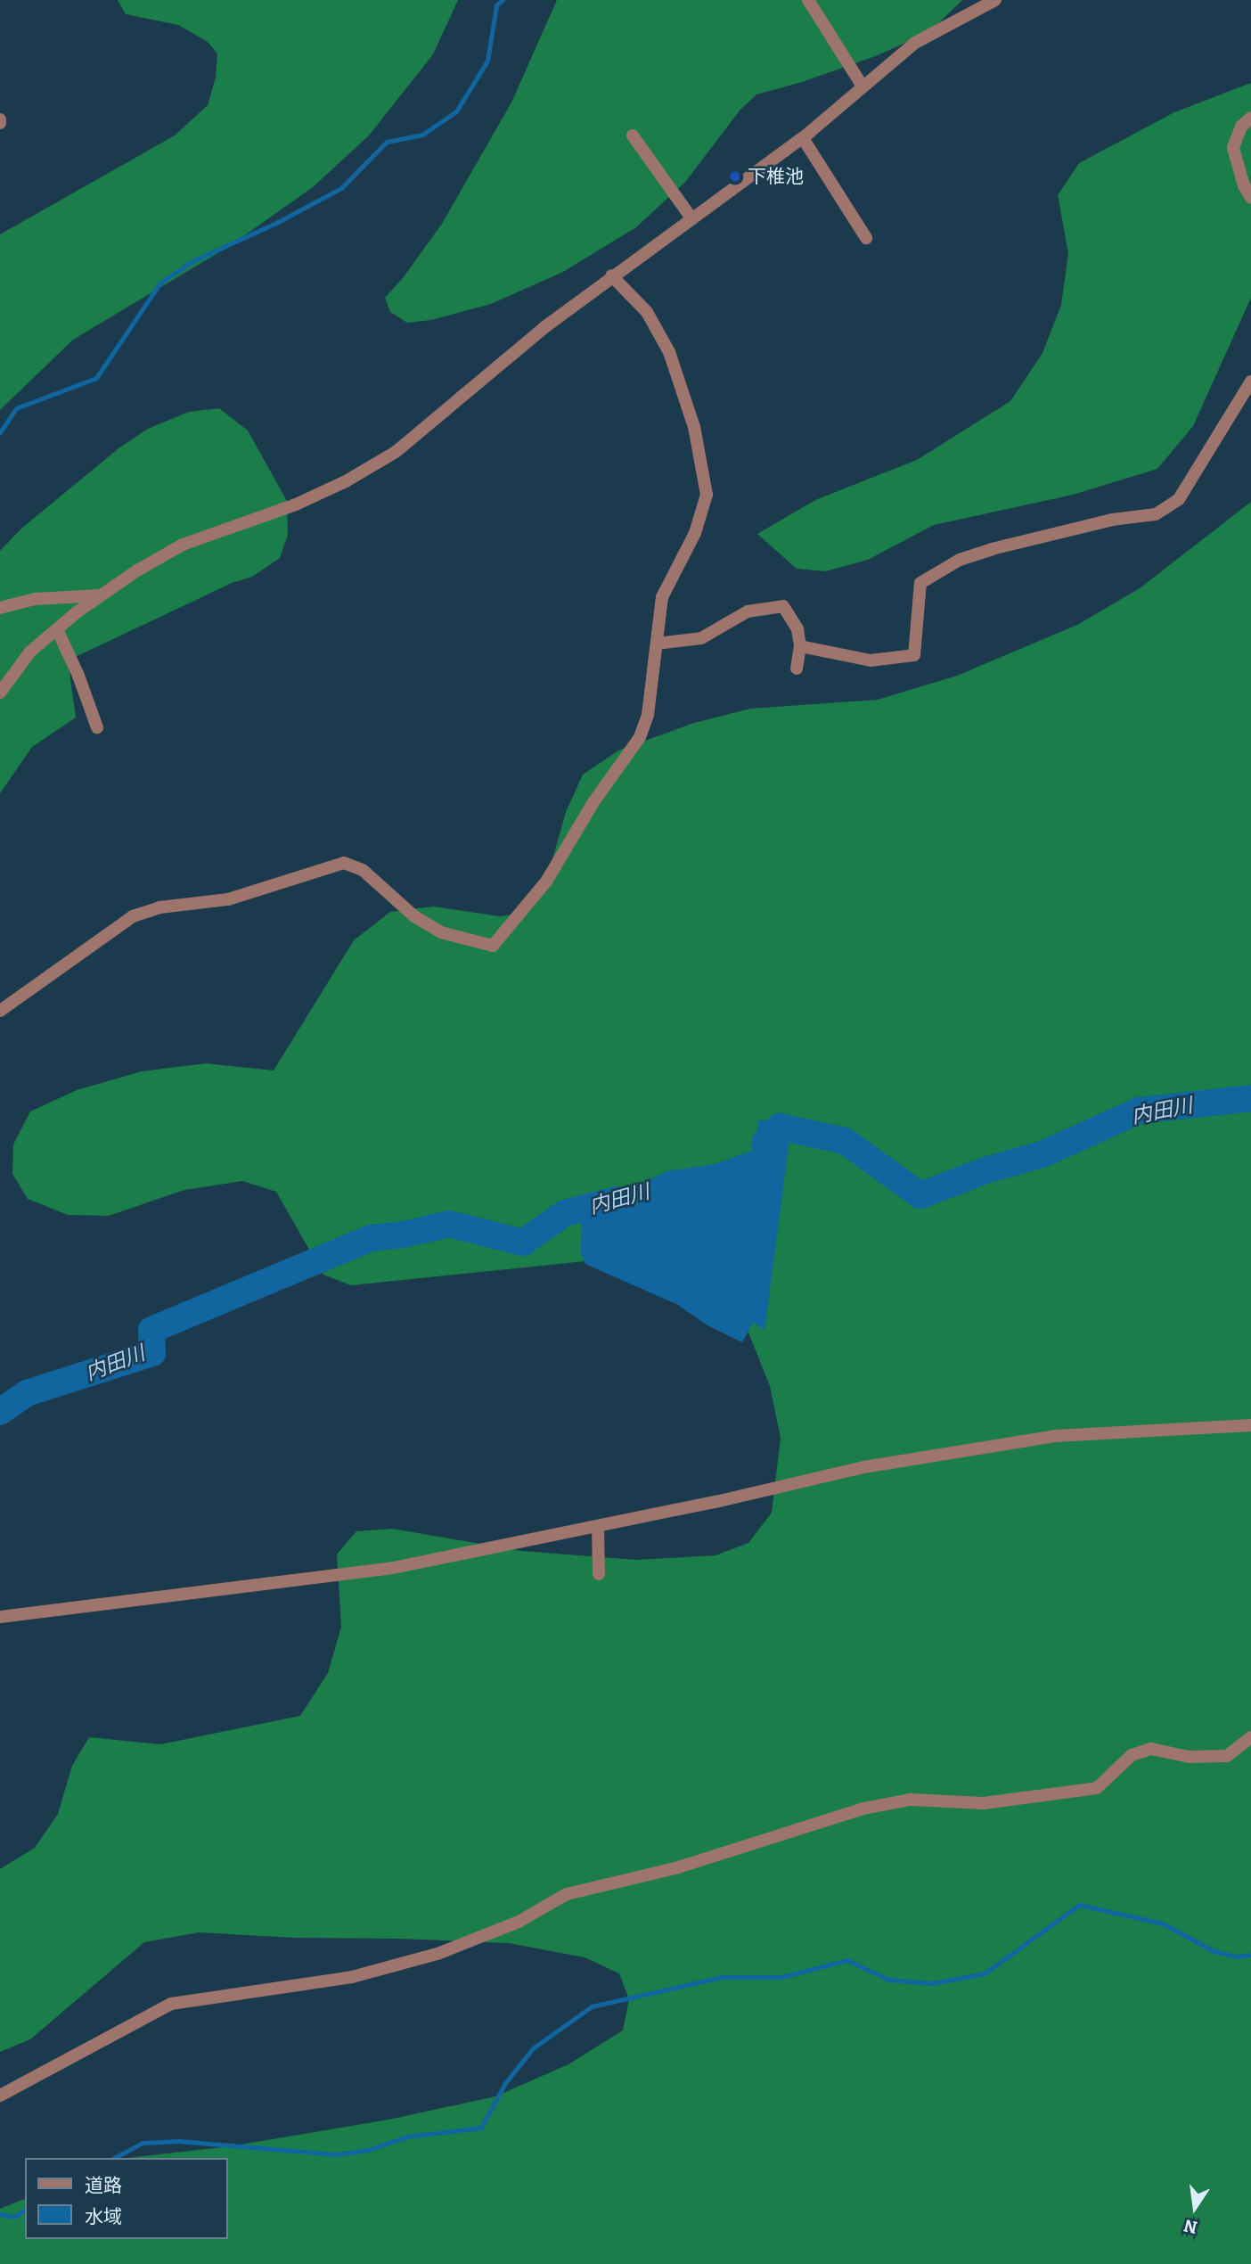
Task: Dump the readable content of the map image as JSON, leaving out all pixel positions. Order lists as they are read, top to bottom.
{
  "water": ["内田川"],
  "places": ["下椎池"],
  "legend": ["道路", "水域"],
  "north": "bottom"
}
